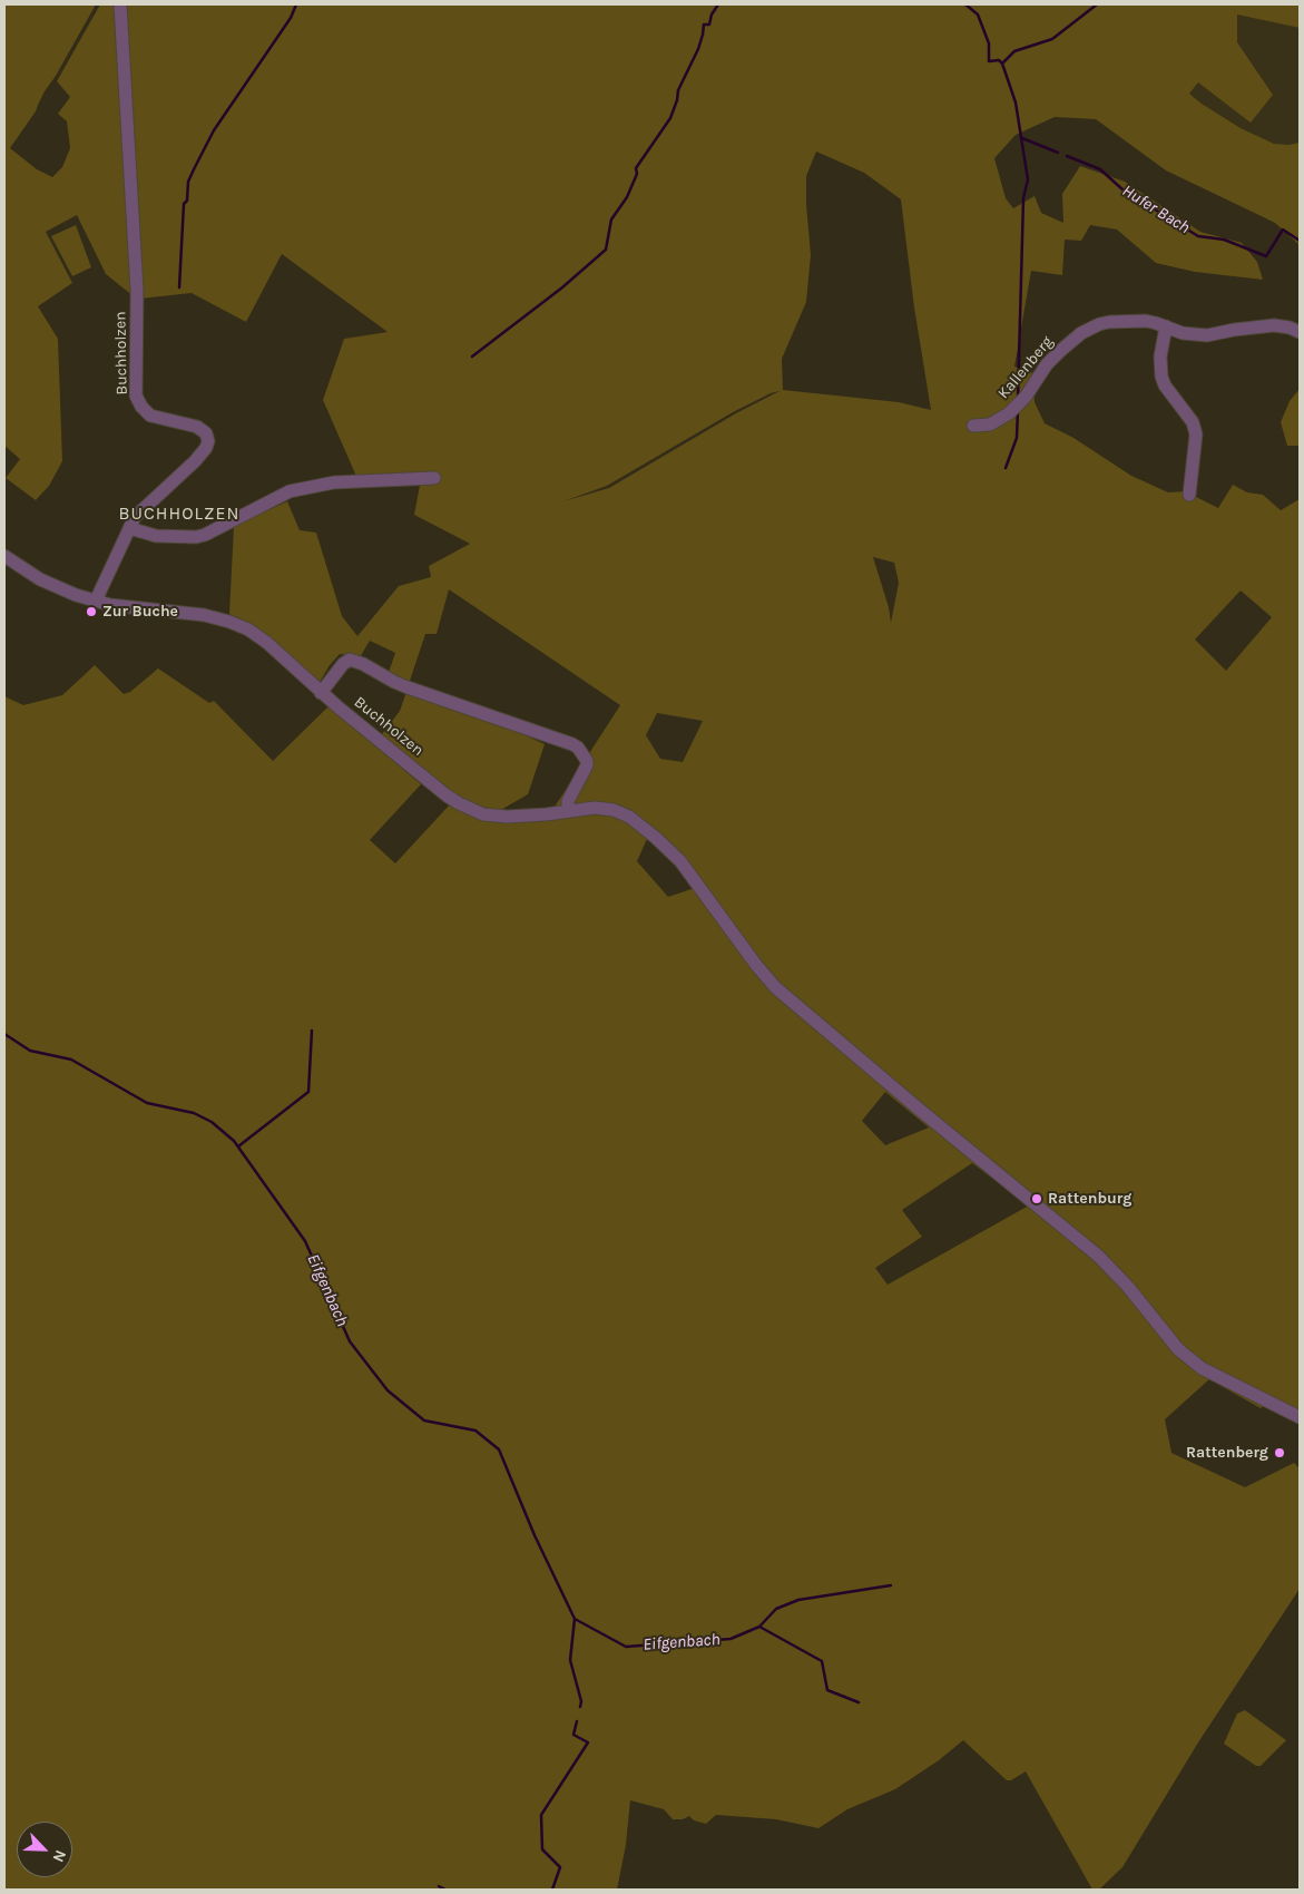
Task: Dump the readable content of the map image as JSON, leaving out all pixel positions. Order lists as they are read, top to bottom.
{
  "streets": {
    "street": ["Buchholzen", "Kallenberg"]
  },
  "districts": ["BUCHHOLZEN"],
  "water": ["Hufer Bach", "Eifgenbach"],
  "places": ["Zur Buche", "Rattenburg", "Rattenberg"],
  "north": "bottom right"
}
